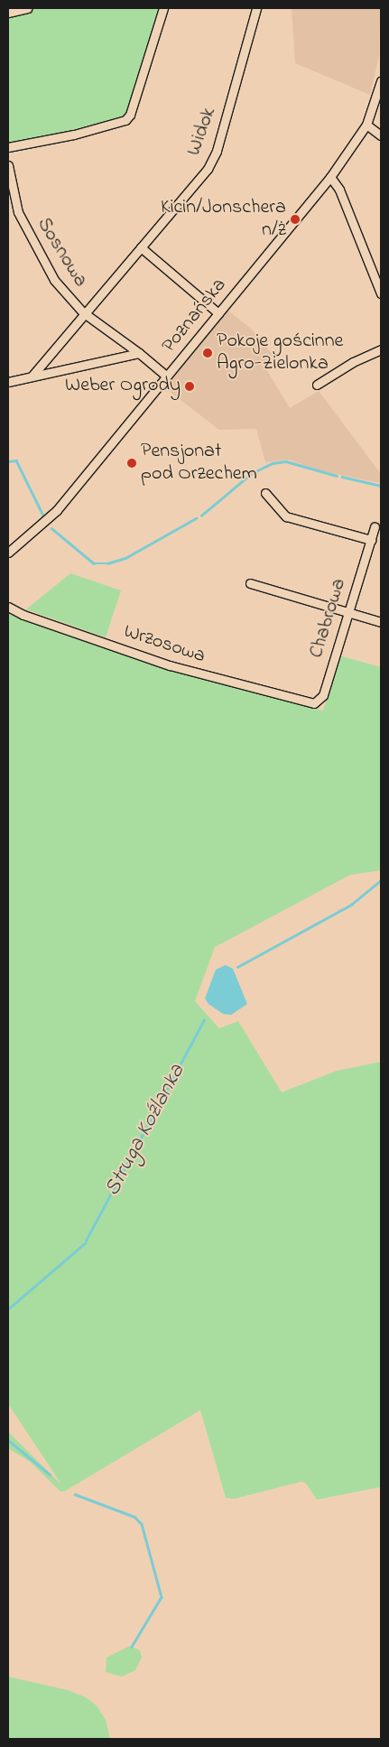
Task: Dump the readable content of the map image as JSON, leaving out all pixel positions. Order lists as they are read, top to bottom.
{
  "streets": {
    "street": [
      "Widok",
      "Sosnowa",
      "Poznańska",
      "Chabrowa",
      "Wrzosowa"
    ]
  },
  "crossings": [
    ["Widok", "Sosnowa"],
    ["Sosnowa", "Poznańska"],
    ["Chabrowa", "Wrzosowa"]
  ],
  "water": ["Struga Koźlanka"],
  "places": [
    "Kicin/Jonschera n/ż",
    "Pokoje gościnne Agro-Zielonka",
    "Weber Ogrody",
    "Pensjonat pod Orzechem"
  ]
}
